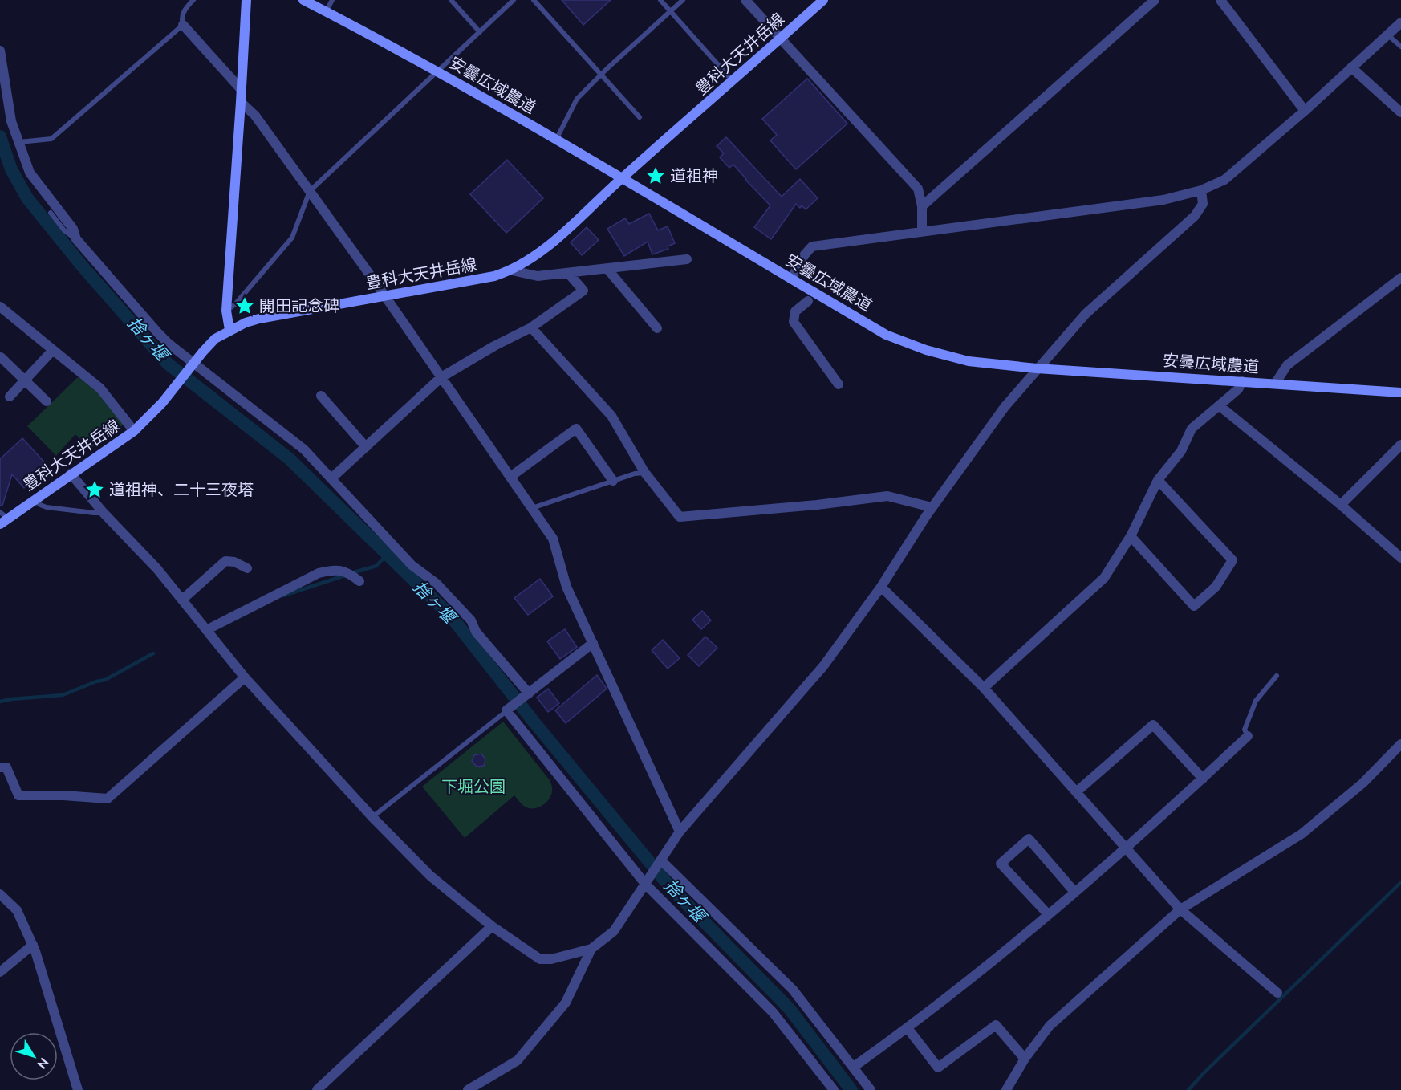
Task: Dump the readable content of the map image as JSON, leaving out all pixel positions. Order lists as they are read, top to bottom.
{
  "streets": {
    "street": ["豊科大天井岳線", "安曇広域農道"]
  },
  "crossings": [
    ["豊科大天井岳線", "安曇広域農道"]
  ],
  "water": ["捨ヶ堰"],
  "parks": ["下堀公園"],
  "places": {
    "place": ["道祖神", "開田記念碑", "道祖神、二十三夜塔"]
  },
  "north": "bottom right"
}
